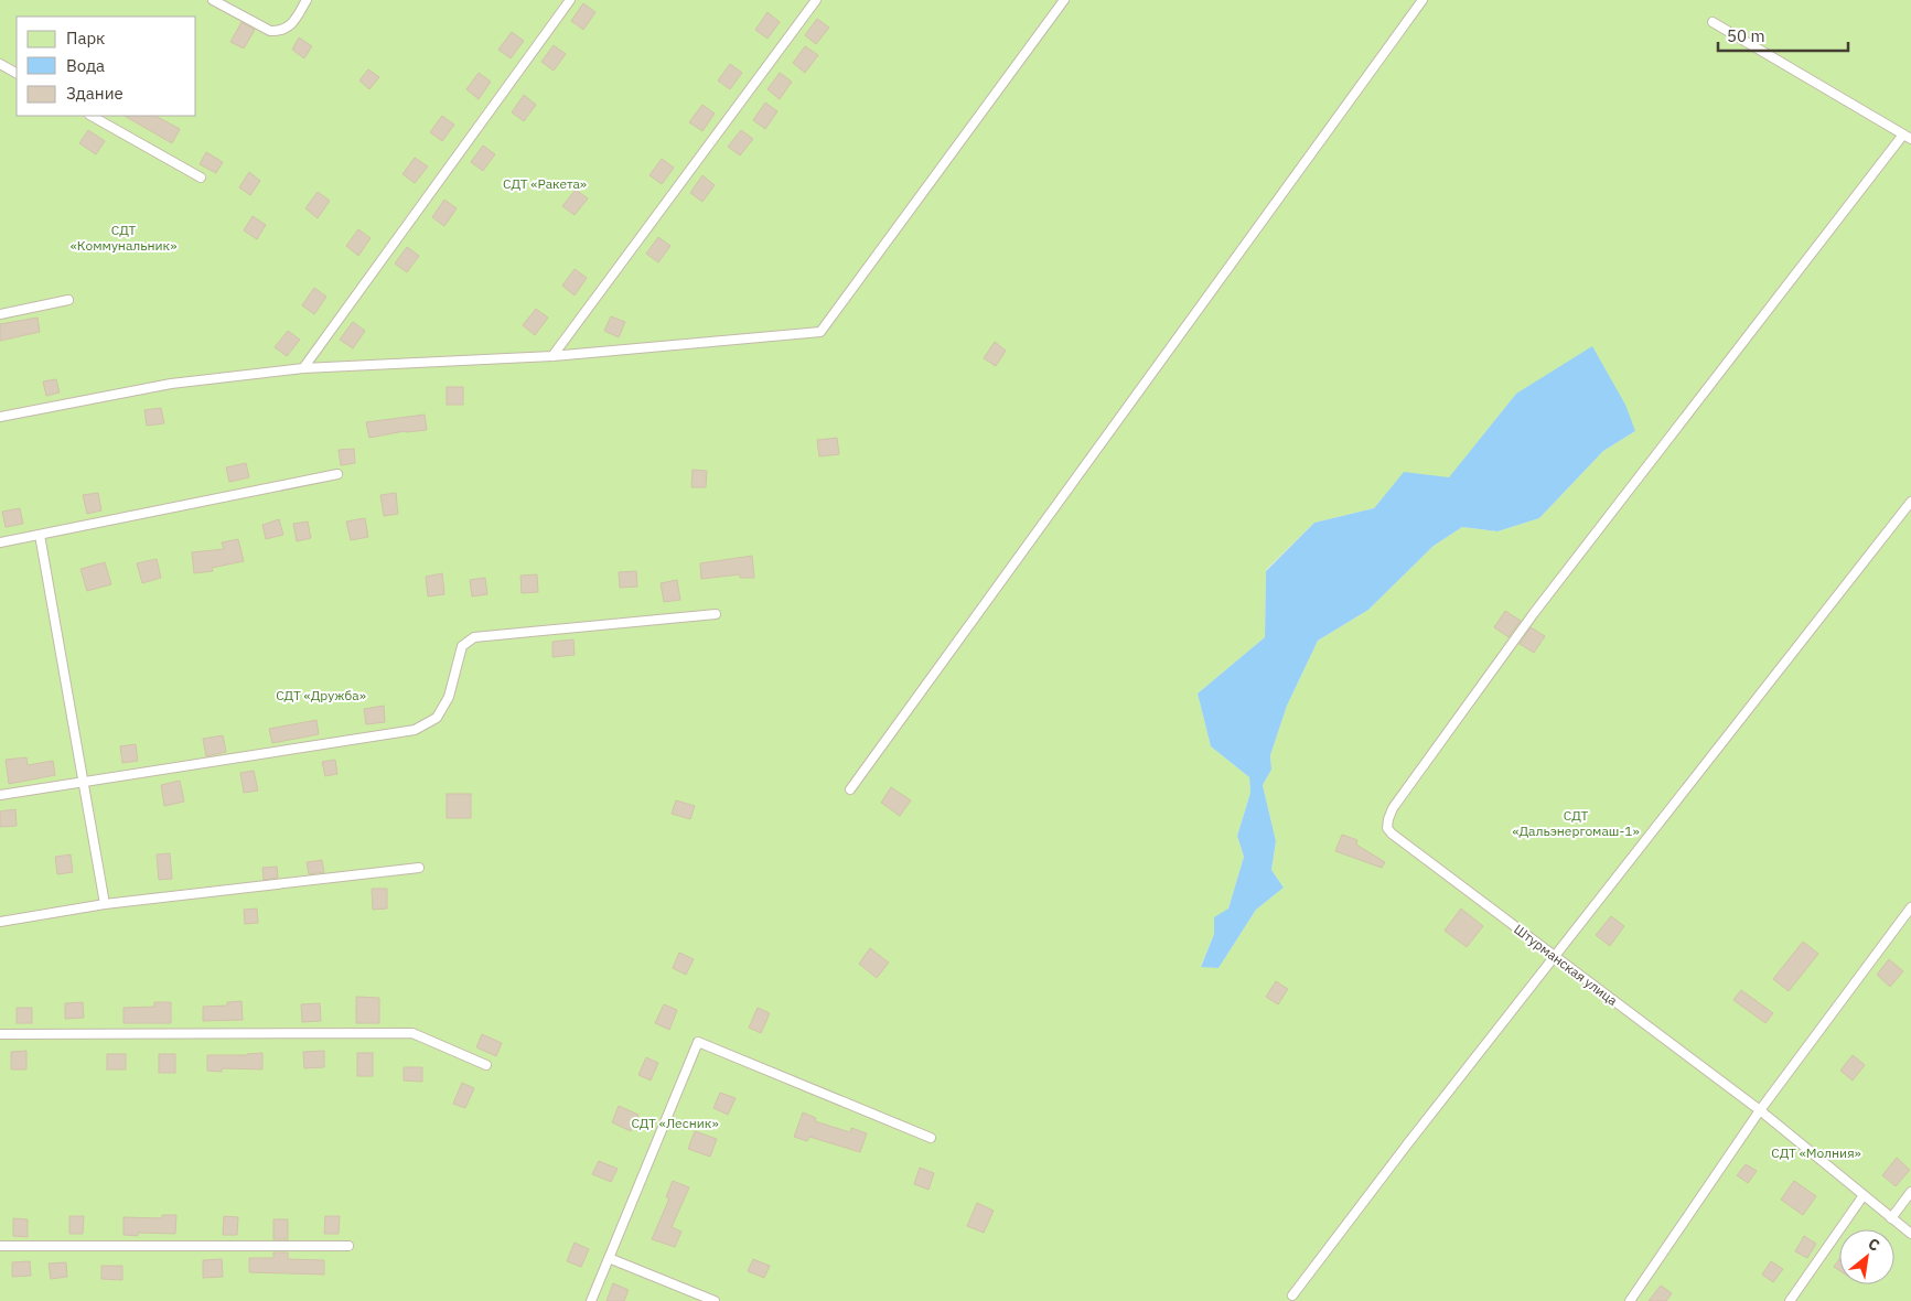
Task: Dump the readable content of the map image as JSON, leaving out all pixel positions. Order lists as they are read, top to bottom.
{
  "streets": {
    "lane": ["Штурманская улица"]
  },
  "parks": [
    "СДТ «Ракета»",
    "СДТ «Коммунальник»",
    "СДТ «Дружба»",
    "СДТ «Дальэнергомаш-1»",
    "СДТ «Лесник»",
    "СДТ «Молния»"
  ],
  "legend": ["Парк", "Вода", "Здание"],
  "scale_bar": "50 m",
  "north": "top right"
}
